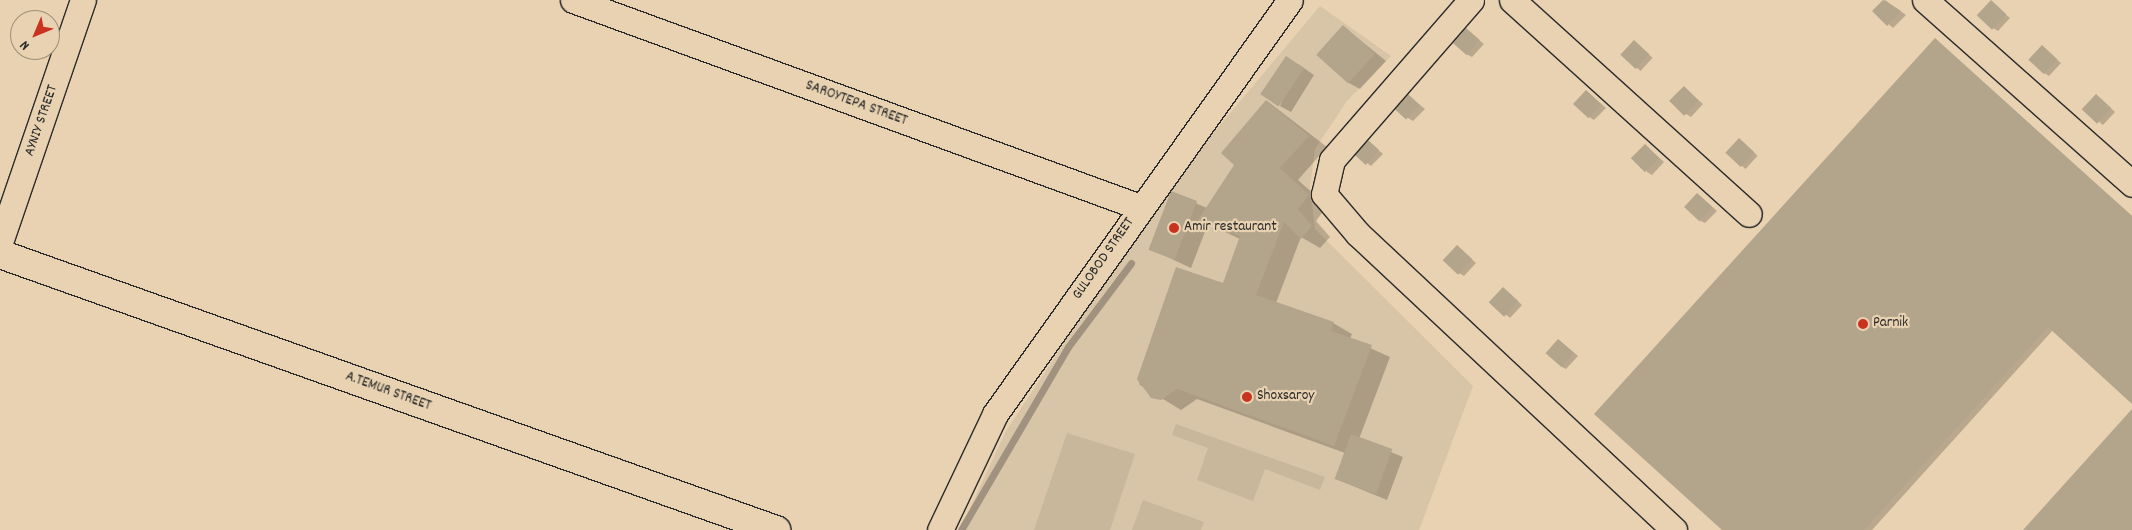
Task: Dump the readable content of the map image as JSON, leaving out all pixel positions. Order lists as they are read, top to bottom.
{
  "streets": {
    "main road": ["A.TEMUR STREET"],
    "street": ["SAROYTEPA STREET", "AYNIY STREET", "GULOBOD STREET"]
  },
  "crossings": [
    ["SAROYTEPA STREET", "GULOBOD STREET"]
  ],
  "places": ["Amir restaurant", "Parnik", "Shoxsaroy"],
  "north": "bottom left"
}
